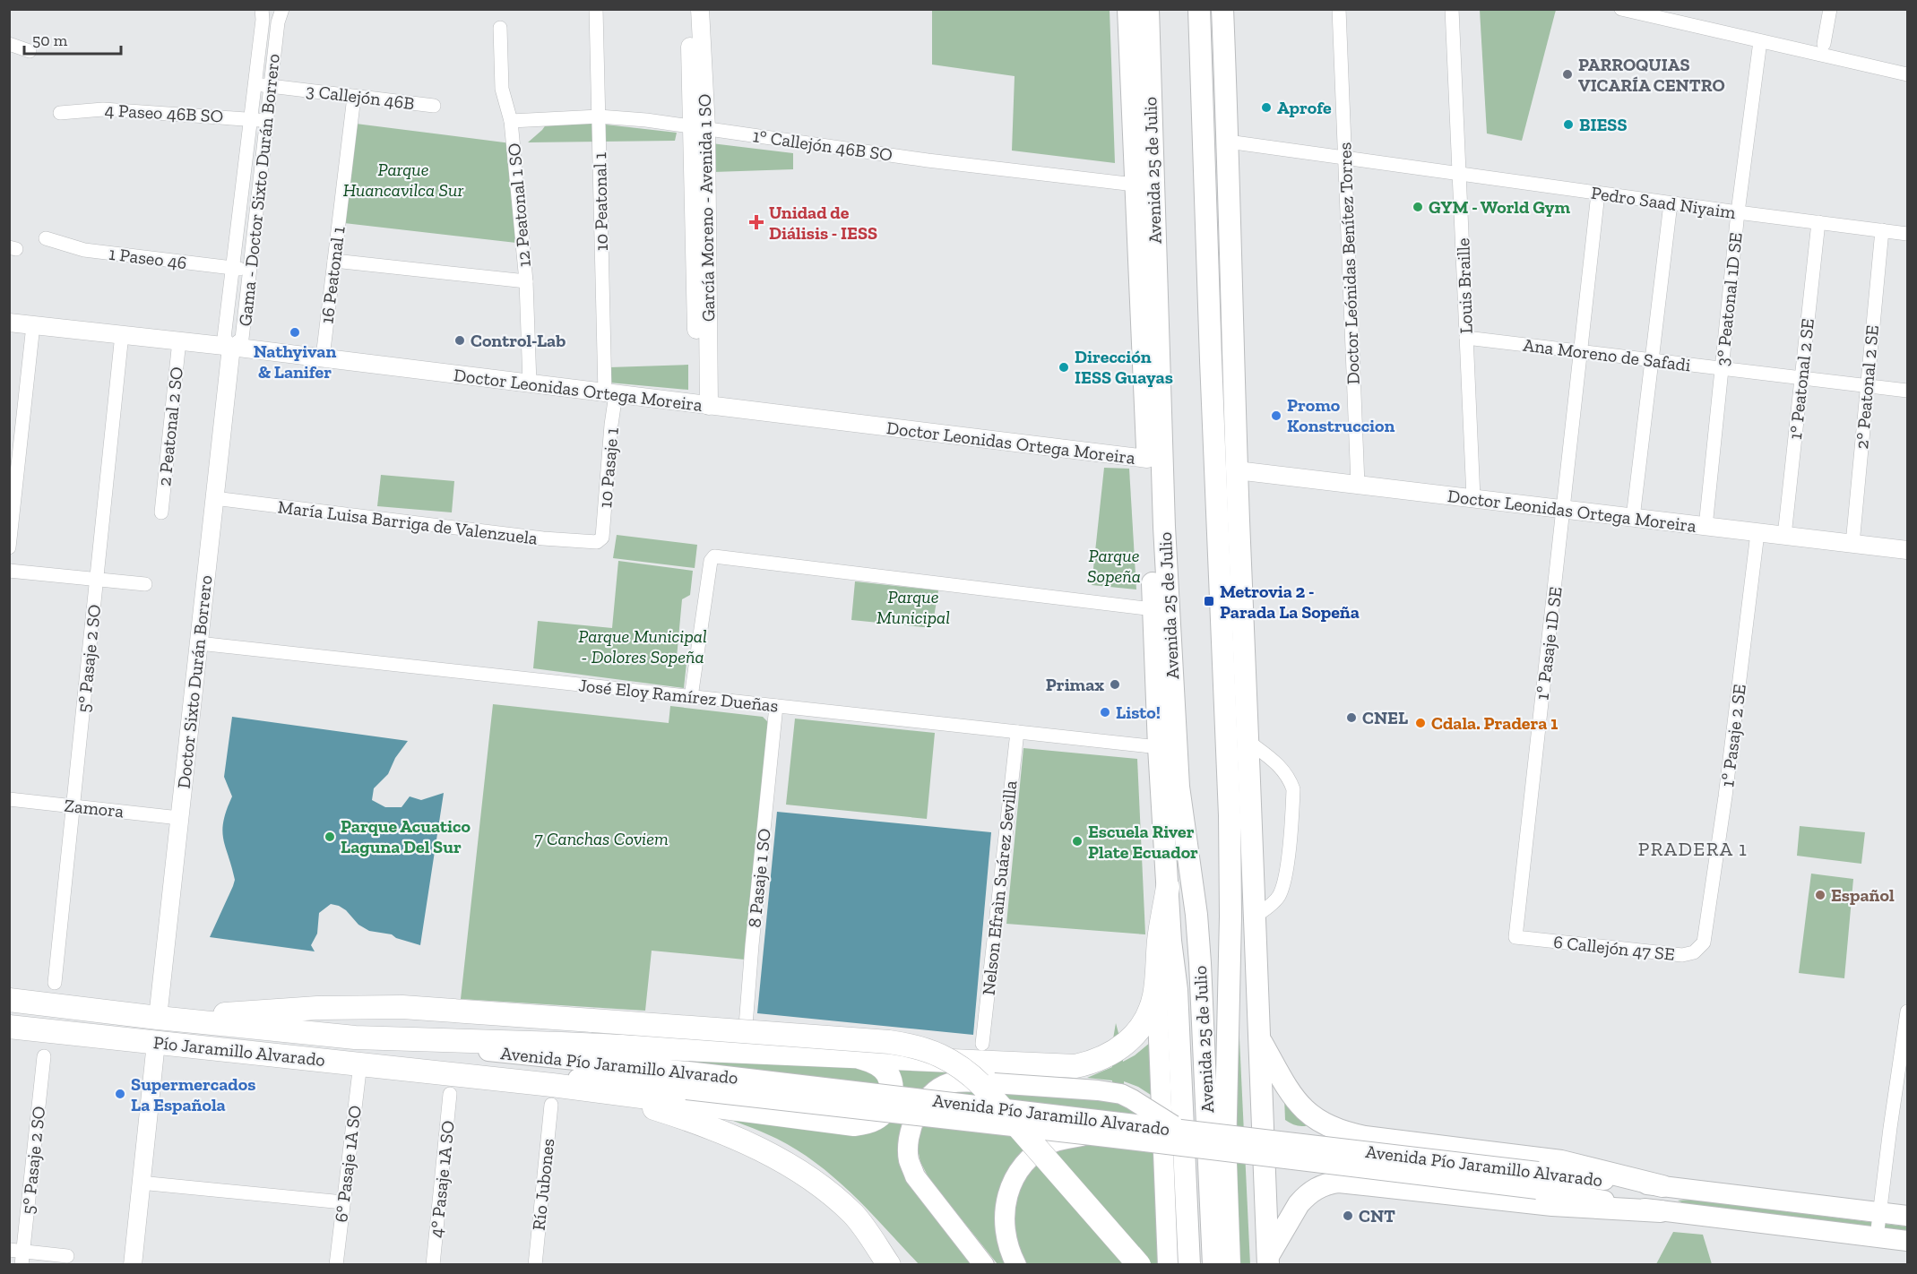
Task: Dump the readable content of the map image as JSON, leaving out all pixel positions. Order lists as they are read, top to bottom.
{
  "streets": {
    "highway": ["Pío Jaramillo Alvarado"],
    "main road": ["Avenida 25 de Julio", "Avenida Pío Jaramillo Alvarado"],
    "street": [
      "3 Callejón 46B",
      "4 Paseo 46B SO",
      "1° Callejón 46B SO",
      "Gama - Doctor Sixto Durán Borrero",
      "10 Peatonal 1",
      "Pedro Saad Niyaim",
      "12 Peatonal 1 SO",
      "García Moreno - Avenida 1 SO",
      "1 Paseo 46",
      "Doctor Leónidas Benítez Torres",
      "16 Peatonal 1",
      "Louis Braille",
      "3° Peatonal 1D SE",
      "Ana Moreno de Safadi",
      "1° Peatonal 2 SE",
      "2° Peatonal 2 SE",
      "Doctor Leonidas Ortega Moreira",
      "2 Peatonal 2 SO",
      "10 Pasaje 1",
      "María Luisa Barriga de Valenzuela",
      "1º Pasaje 1D SE",
      "5° Pasaje 2 SO",
      "Doctor Sixto Durán Borrero",
      "José Eloy Ramírez Dueñas",
      "1º Pasaje 2 SE",
      "Zamora",
      "8 Pasaje 1 SO",
      "Nelson Efraìn Suárez Sevilla",
      "6 Callejón 47 SE",
      "6° Pasaje 1A SO",
      "4° Pasaje 1A SO",
      "Río Jubones"
    ]
  },
  "crossings": [
    ["3 Callejón 46B", "Gama - Doctor Sixto Durán Borrero"],
    ["3 Callejón 46B", "16 Peatonal 1"],
    ["4 Paseo 46B SO", "Gama - Doctor Sixto Durán Borrero"],
    ["1° Callejón 46B SO", "Avenida 25 de Julio"],
    ["1° Callejón 46B SO", "10 Peatonal 1"],
    ["1° Callejón 46B SO", "12 Peatonal 1 SO"],
    ["1° Callejón 46B SO", "García Moreno - Avenida 1 SO"],
    ["Avenida 25 de Julio", "Doctor Leonidas Ortega Moreira"],
    ["Avenida 25 de Julio", "José Eloy Ramírez Dueñas"],
    ["Avenida 25 de Julio", "Pío Jaramillo Alvarado"],
    ["Gama - Doctor Sixto Durán Borrero", "1 Paseo 46"],
    ["Gama - Doctor Sixto Durán Borrero", "Doctor Leonidas Ortega Moreira"],
    ["Gama - Doctor Sixto Durán Borrero", "Doctor Sixto Durán Borrero"],
    ["10 Peatonal 1", "Doctor Leonidas Ortega Moreira"],
    ["10 Peatonal 1", "10 Pasaje 1"],
    ["Pedro Saad Niyaim", "Doctor Leónidas Benítez Torres"],
    ["Pedro Saad Niyaim", "Louis Braille"],
    ["Pedro Saad Niyaim", "3° Peatonal 1D SE"],
    ["Pedro Saad Niyaim", "1° Peatonal 2 SE"],
    ["Pedro Saad Niyaim", "2° Peatonal 2 SE"],
    ["Pedro Saad Niyaim", "1º Pasaje 1D SE"],
    ["12 Peatonal 1 SO", "Doctor Leonidas Ortega Moreira"],
    ["García Moreno - Avenida 1 SO", "Doctor Leonidas Ortega Moreira"],
    ["Doctor Leónidas Benítez Torres", "Doctor Leonidas Ortega Moreira"],
    ["16 Peatonal 1", "Doctor Leonidas Ortega Moreira"],
    ["Louis Braille", "Ana Moreno de Safadi"],
    ["Louis Braille", "Doctor Leonidas Ortega Moreira"],
    ["3° Peatonal 1D SE", "Ana Moreno de Safadi"],
    ["3° Peatonal 1D SE", "Doctor Leonidas Ortega Moreira"],
    ["Ana Moreno de Safadi", "1° Peatonal 2 SE"],
    ["Ana Moreno de Safadi", "2° Peatonal 2 SE"],
    ["Ana Moreno de Safadi", "1º Pasaje 1D SE"],
    ["1° Peatonal 2 SE", "Doctor Leonidas Ortega Moreira"],
    ["2° Peatonal 2 SE", "Doctor Leonidas Ortega Moreira"],
    ["Doctor Leonidas Ortega Moreira", "2 Peatonal 2 SO"],
    ["Doctor Leonidas Ortega Moreira", "10 Pasaje 1"],
    ["Doctor Leonidas Ortega Moreira", "1º Pasaje 1D SE"],
    ["Doctor Leonidas Ortega Moreira", "5° Pasaje 2 SO"],
    ["Doctor Leonidas Ortega Moreira", "Doctor Sixto Durán Borrero"],
    ["Doctor Leonidas Ortega Moreira", "1º Pasaje 2 SE"],
    ["10 Pasaje 1", "María Luisa Barriga de Valenzuela"],
    ["María Luisa Barriga de Valenzuela", "Doctor Sixto Durán Borrero"],
    ["1º Pasaje 1D SE", "6 Callejón 47 SE"],
    ["5° Pasaje 2 SO", "Zamora"],
    ["Doctor Sixto Durán Borrero", "José Eloy Ramírez Dueñas"],
    ["Doctor Sixto Durán Borrero", "Zamora"],
    ["Doctor Sixto Durán Borrero", "Pío Jaramillo Alvarado"],
    ["José Eloy Ramírez Dueñas", "8 Pasaje 1 SO"],
    ["José Eloy Ramírez Dueñas", "Nelson Efraìn Suárez Sevilla"],
    ["1º Pasaje 2 SE", "6 Callejón 47 SE"],
    ["8 Pasaje 1 SO", "Pío Jaramillo Alvarado"],
    ["Pío Jaramillo Alvarado", "Avenida Pío Jaramillo Alvarado"],
    ["Pío Jaramillo Alvarado", "6° Pasaje 1A SO"],
    ["Pío Jaramillo Alvarado", "Río Jubones"]
  ],
  "districts": ["PRADERA 1"],
  "parks": [
    "Parque Huancavilca Sur",
    "Parque Sopeña",
    "Parque Municipal",
    "Parque Municipal - Dolores Sopeña",
    "7 Canchas Coviem"
  ],
  "places": {
    "other": [
      "PARROQUIAS VICARÍA CENTRO",
      "Aprofe",
      "BIESS",
      "GYM - World Gym",
      "Nathyivan & Lanifer",
      "Control-Lab",
      "Dirección IESS Guayas",
      "Promo Konstruccion",
      "Primax",
      "Listo!",
      "CNEL",
      "Cdala. Pradera 1",
      "Parque Acuatico Laguna Del Sur",
      "Escuela River Plate Ecuador",
      "Español",
      "Supermercados La Española",
      "CNT"
    ],
    "health": ["Unidad de Diálisis - IESS"],
    "transit": ["Metrovia 2 - Parada La Sopeña"]
  },
  "scale_bar": "50 m"
}
